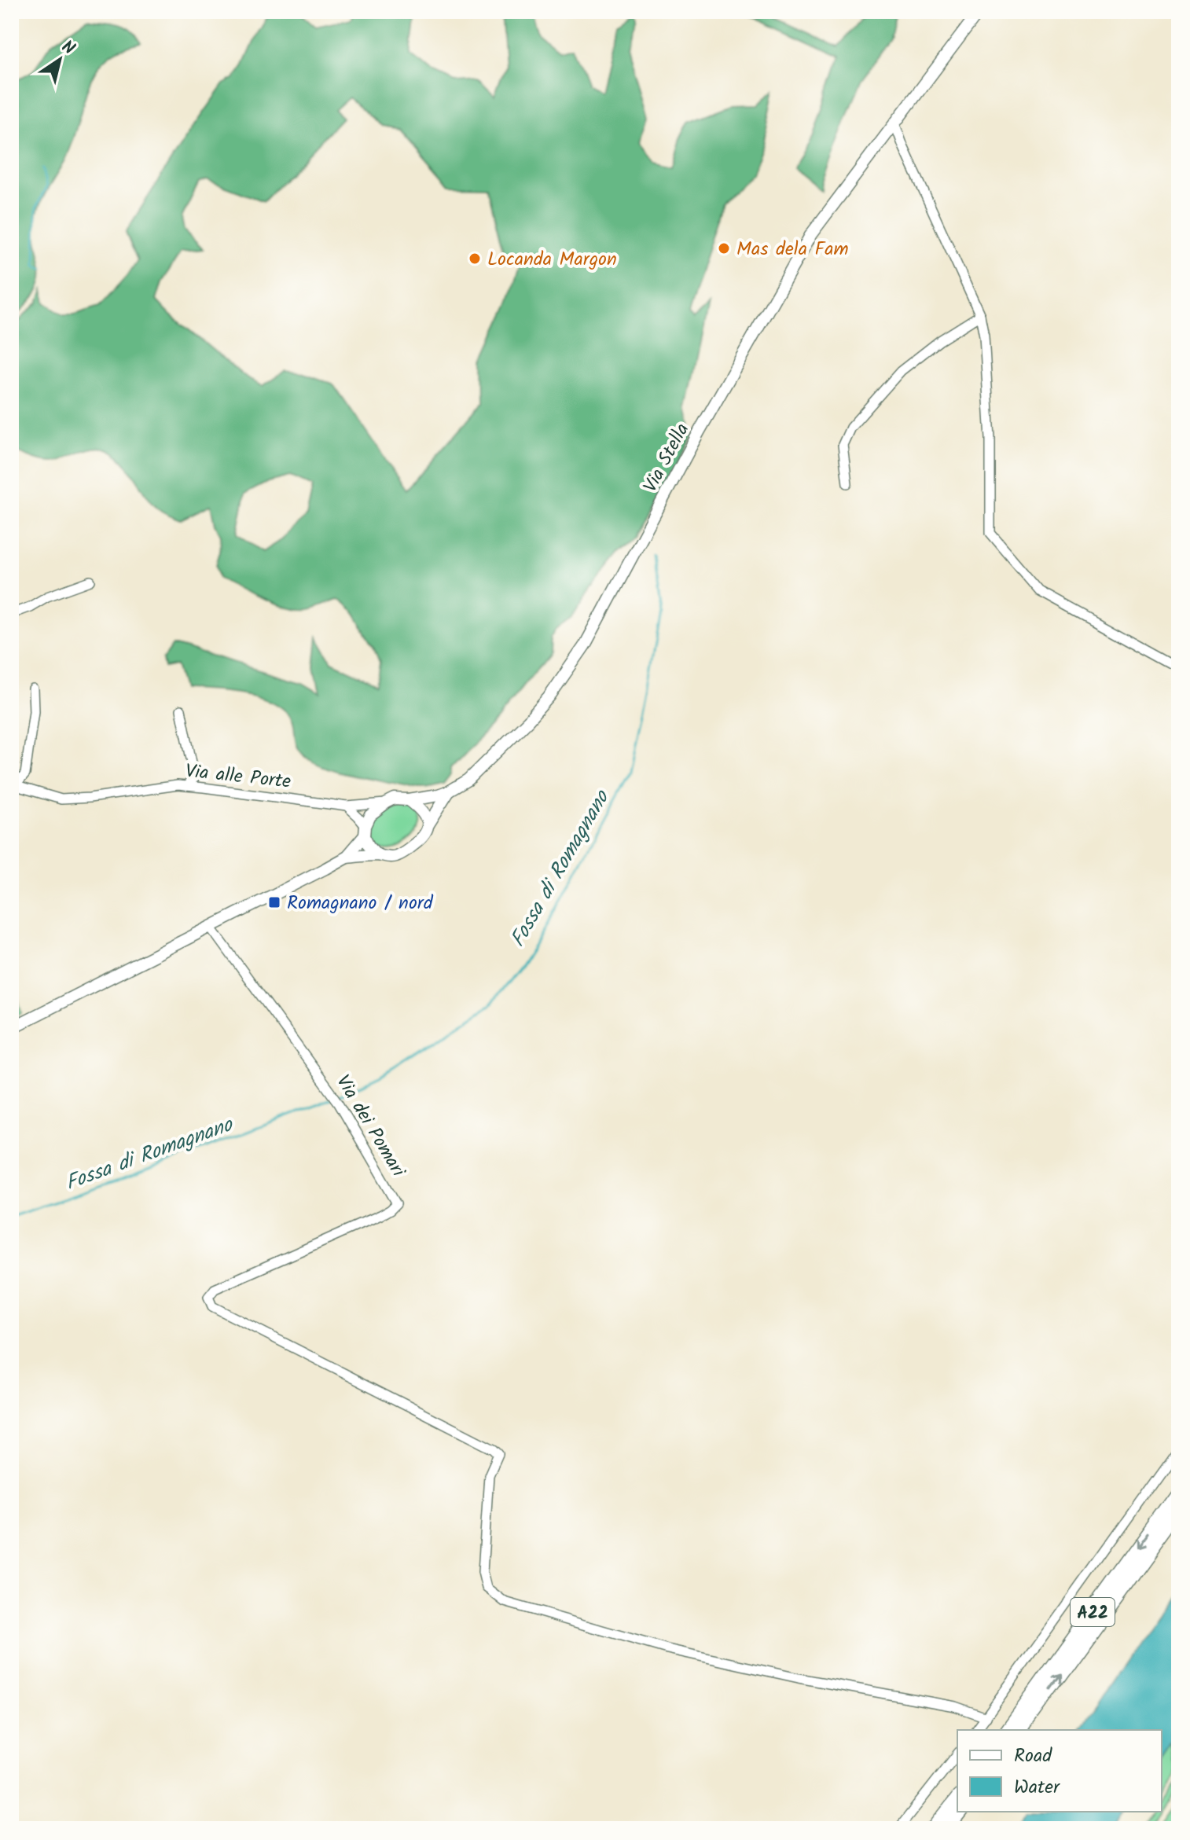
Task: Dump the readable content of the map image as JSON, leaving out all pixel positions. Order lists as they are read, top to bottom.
{
  "streets": {
    "highway": ["A22"],
    "main road": ["Via Stella"],
    "street": ["Via alle Porte", "Via dei Pomari"]
  },
  "crossings": [
    ["Via Stella", "Via alle Porte"]
  ],
  "water": ["Fossa di Romagnano"],
  "places": {
    "other": ["Mas dela Fam", "Locanda Margon"],
    "transit": ["Romagnano / nord"]
  },
  "legend": ["Road", "Water"],
  "north": "top right"
}
